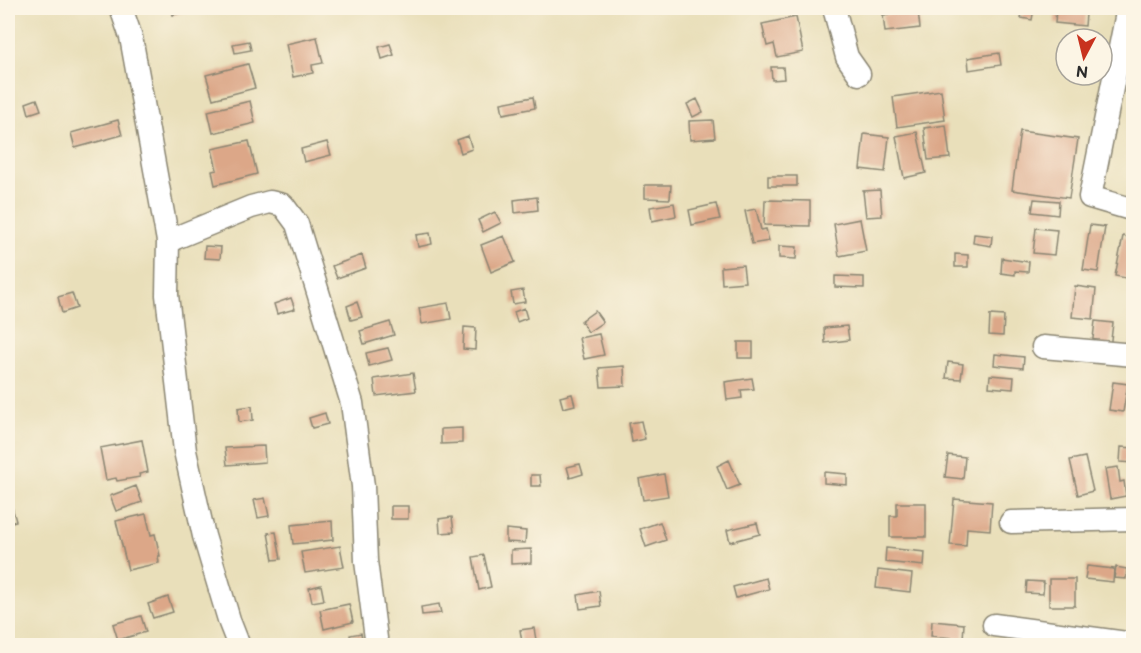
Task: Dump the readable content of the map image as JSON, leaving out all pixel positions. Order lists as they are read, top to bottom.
{
  "north": "bottom"
}
